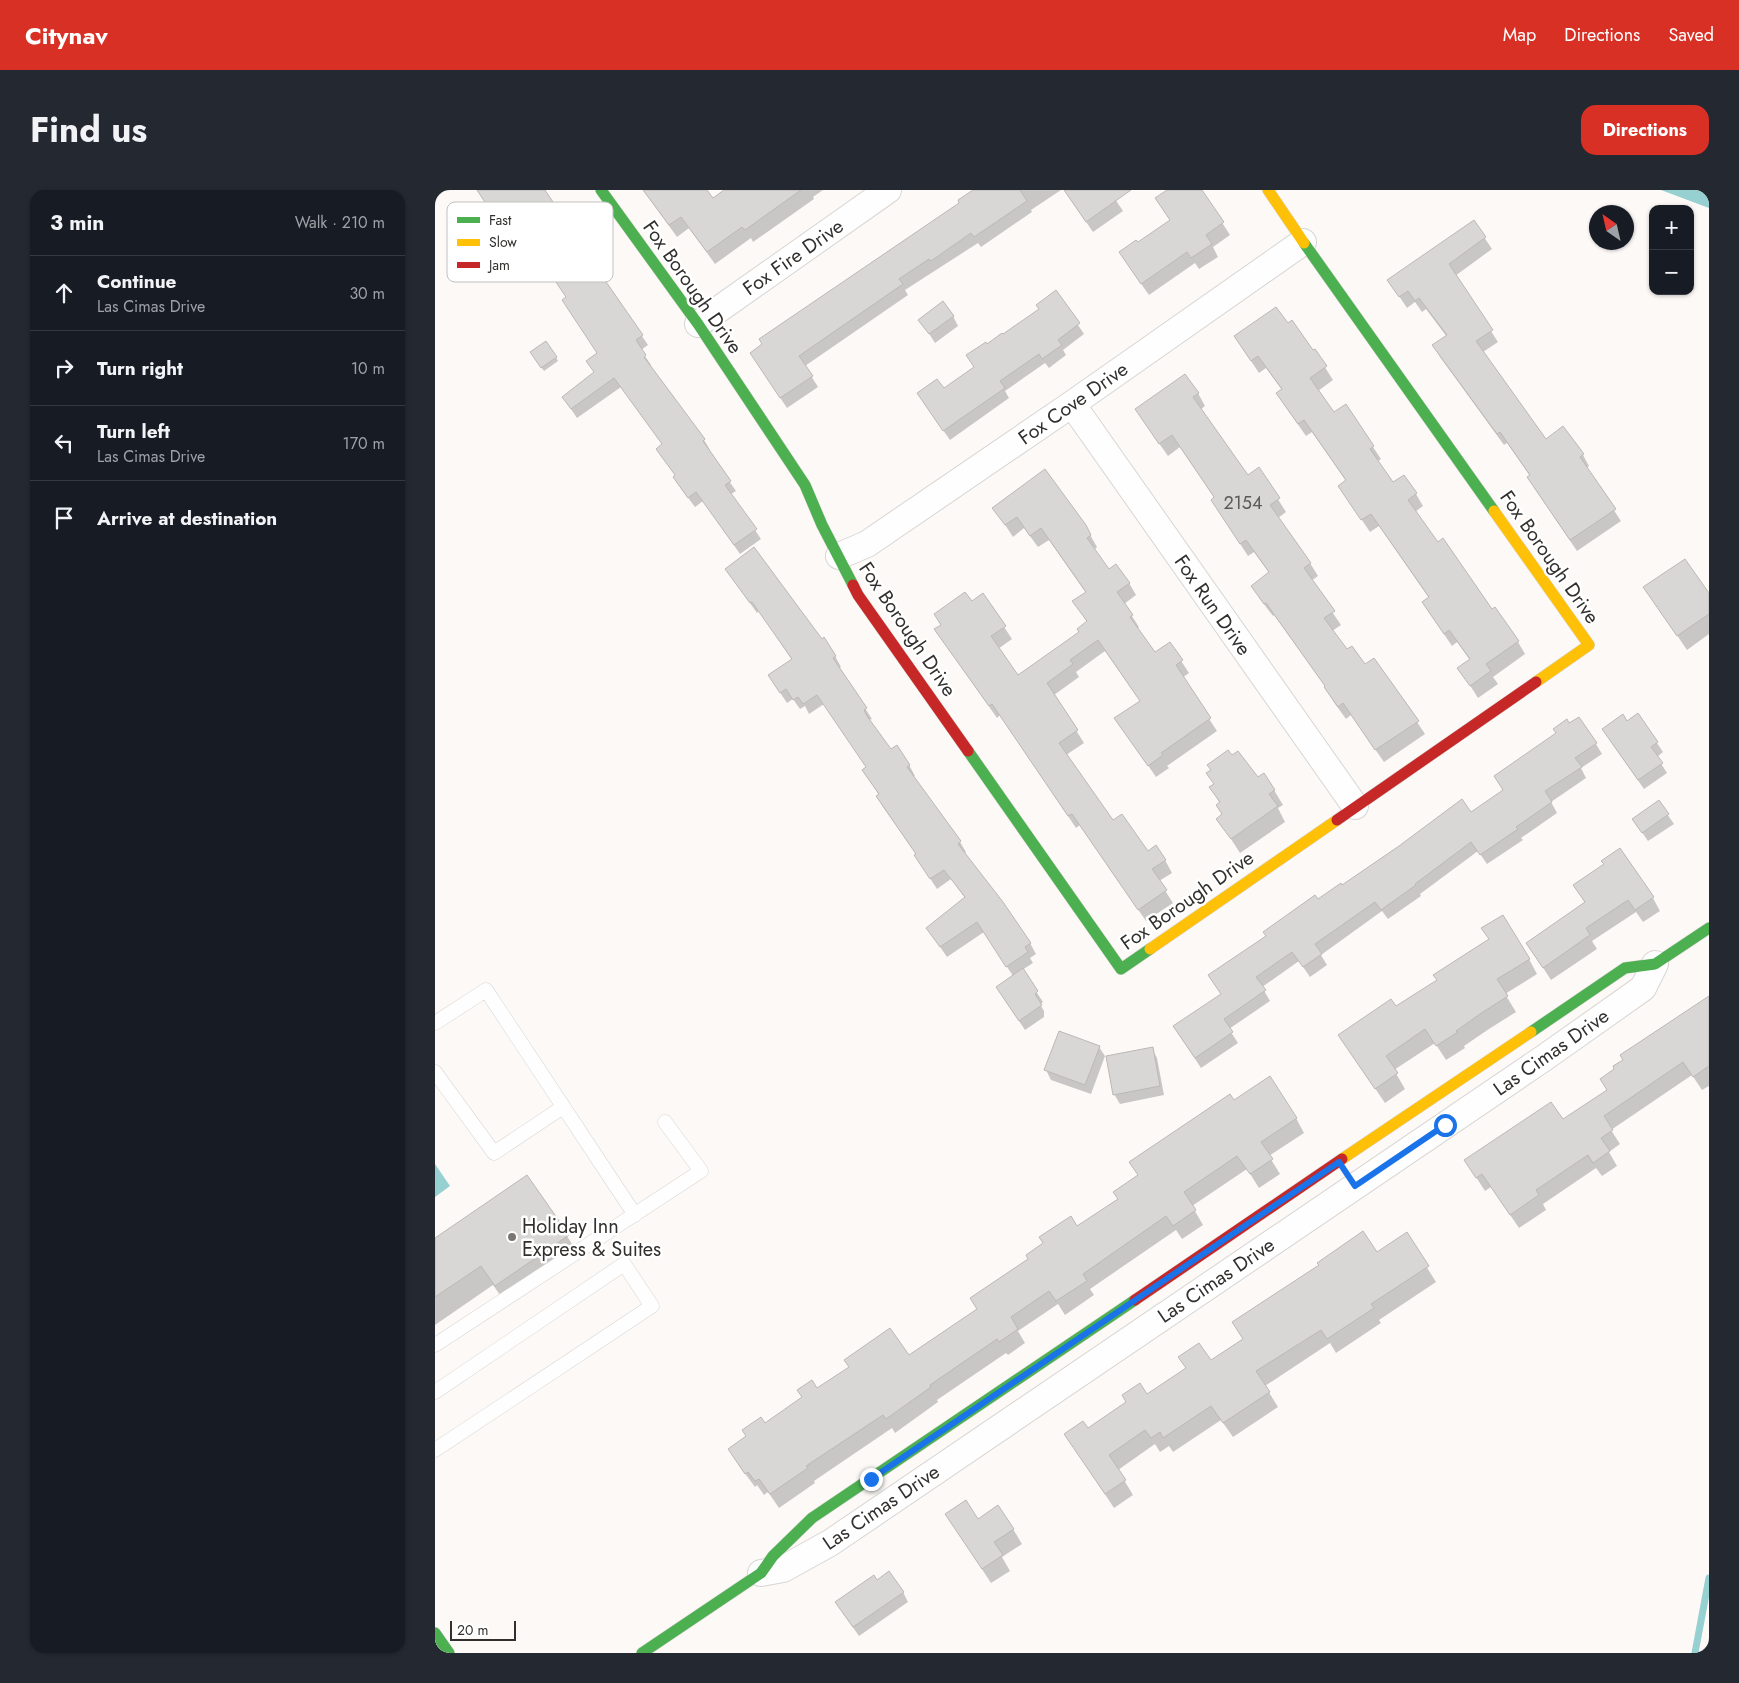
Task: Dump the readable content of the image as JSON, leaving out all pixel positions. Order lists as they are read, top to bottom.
{
  "streets": {
    "main road": ["Fox Borough Drive", "Las Cimas Drive"],
    "street": ["Fox Fire Drive", "Fox Cove Drive", "Fox Run Drive"]
  },
  "crossings": [
    ["Fox Fire Drive", "Fox Borough Drive"],
    ["Fox Borough Drive", "Fox Cove Drive"],
    ["Fox Borough Drive", "Fox Run Drive"],
    ["Fox Cove Drive", "Fox Run Drive"]
  ],
  "places": ["Holiday Inn Express & Suites"],
  "house_numbers": ["2154"],
  "legend": ["Fast", "Slow", "Jam"],
  "scale_bar": "20 m",
  "north": "top left",
  "page": {
    "header": "Citynav",
    "nav": ["Map", "Directions", "Saved"],
    "title": "Find us",
    "buttons": "Directions",
    "heading": ["3 min", "Walk · 210 m"],
    "map_buttons": ["+", "−"],
    "list": [
      ["Continue", "Las Cimas Drive", "30 m"],
      ["Turn right", "10 m"],
      ["Turn left", "Las Cimas Drive", "170 m"],
      "Arrive at destination"
    ],
    "scale": "20 m"
  }
}
